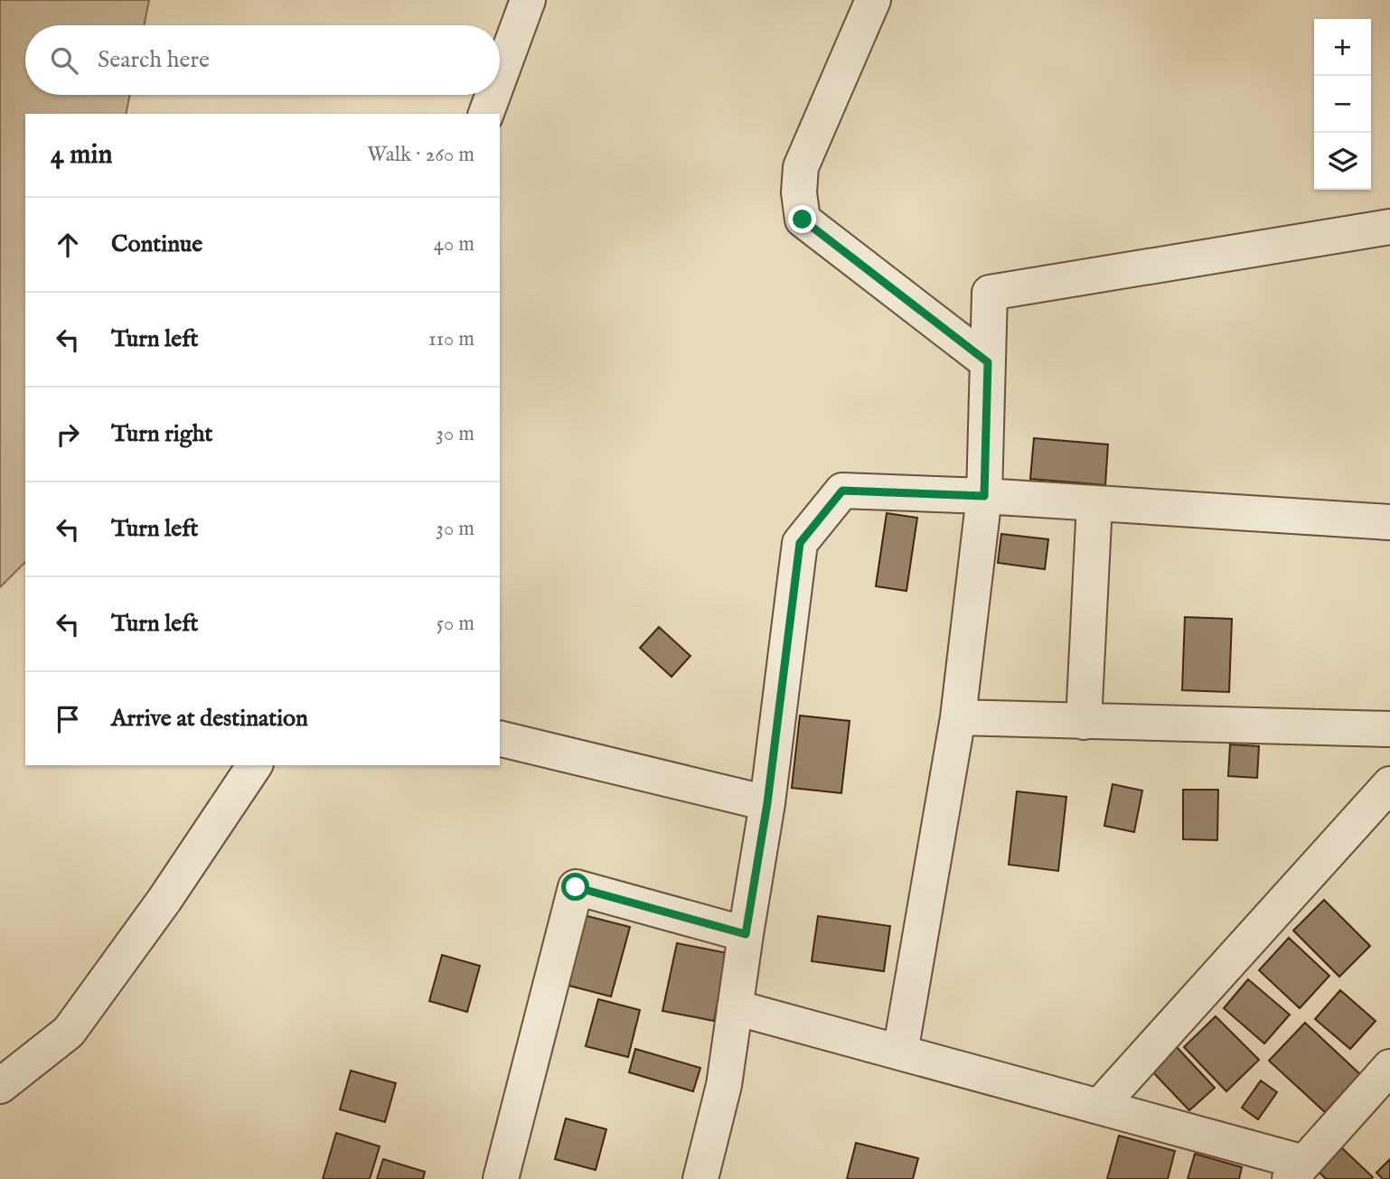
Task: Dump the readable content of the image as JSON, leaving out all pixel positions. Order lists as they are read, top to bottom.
{
  "page": {
    "map_buttons": ["+", "−"],
    "search": "Search here",
    "heading": ["4 min", "Walk · 260 m"],
    "list": [
      ["Continue", "40 m"],
      ["Turn left", "110 m"],
      ["Turn right", "30 m"],
      ["Turn left", "30 m"],
      ["Turn left", "50 m"],
      "Arrive at destination"
    ]
  }
}
